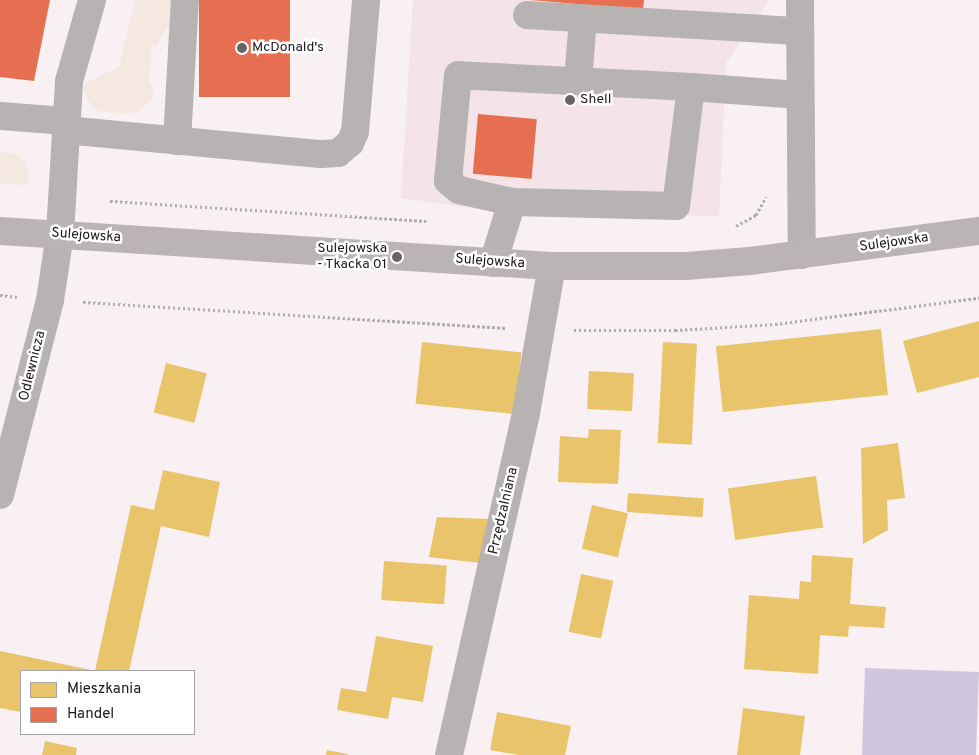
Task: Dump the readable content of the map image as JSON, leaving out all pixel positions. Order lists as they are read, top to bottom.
{
  "streets": {
    "main road": ["Sulejowska"],
    "street": ["Odlewnicza", "Przędzalniana"]
  },
  "crossings": [
    ["Sulejowska", "Odlewnicza"],
    ["Sulejowska", "Przędzalniana"]
  ],
  "places": ["McDonald's", "Shell", "Sulejowska - Tkacka 01"],
  "legend": ["Mieszkania", "Handel"]
}
